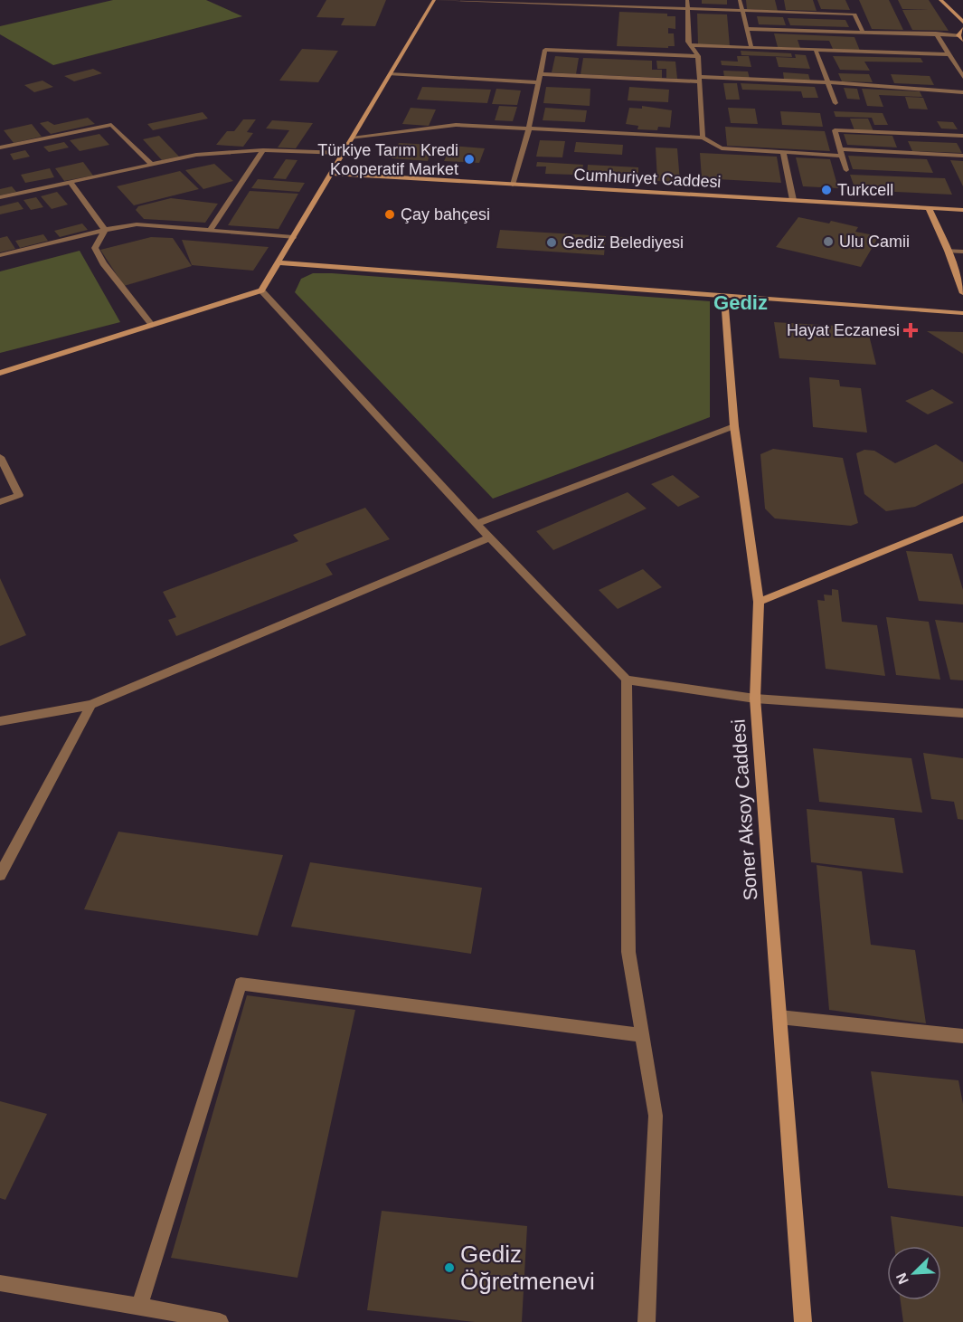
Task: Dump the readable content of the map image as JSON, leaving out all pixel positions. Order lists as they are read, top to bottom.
{
  "streets": {
    "street": ["Cumhuriyet Caddesi", "Soner Aksoy Caddesi"]
  },
  "districts": ["Gediz"],
  "places": {
    "other": [
      "Türkiye Tarım Kredi Kooperatif Market",
      "Turkcell",
      "Çay bahçesi",
      "Ulu Camii",
      "Gediz Belediyesi",
      "Gediz Öğretmenevi"
    ],
    "health": ["Hayat Eczanesi"]
  },
  "north": "bottom left"
}
